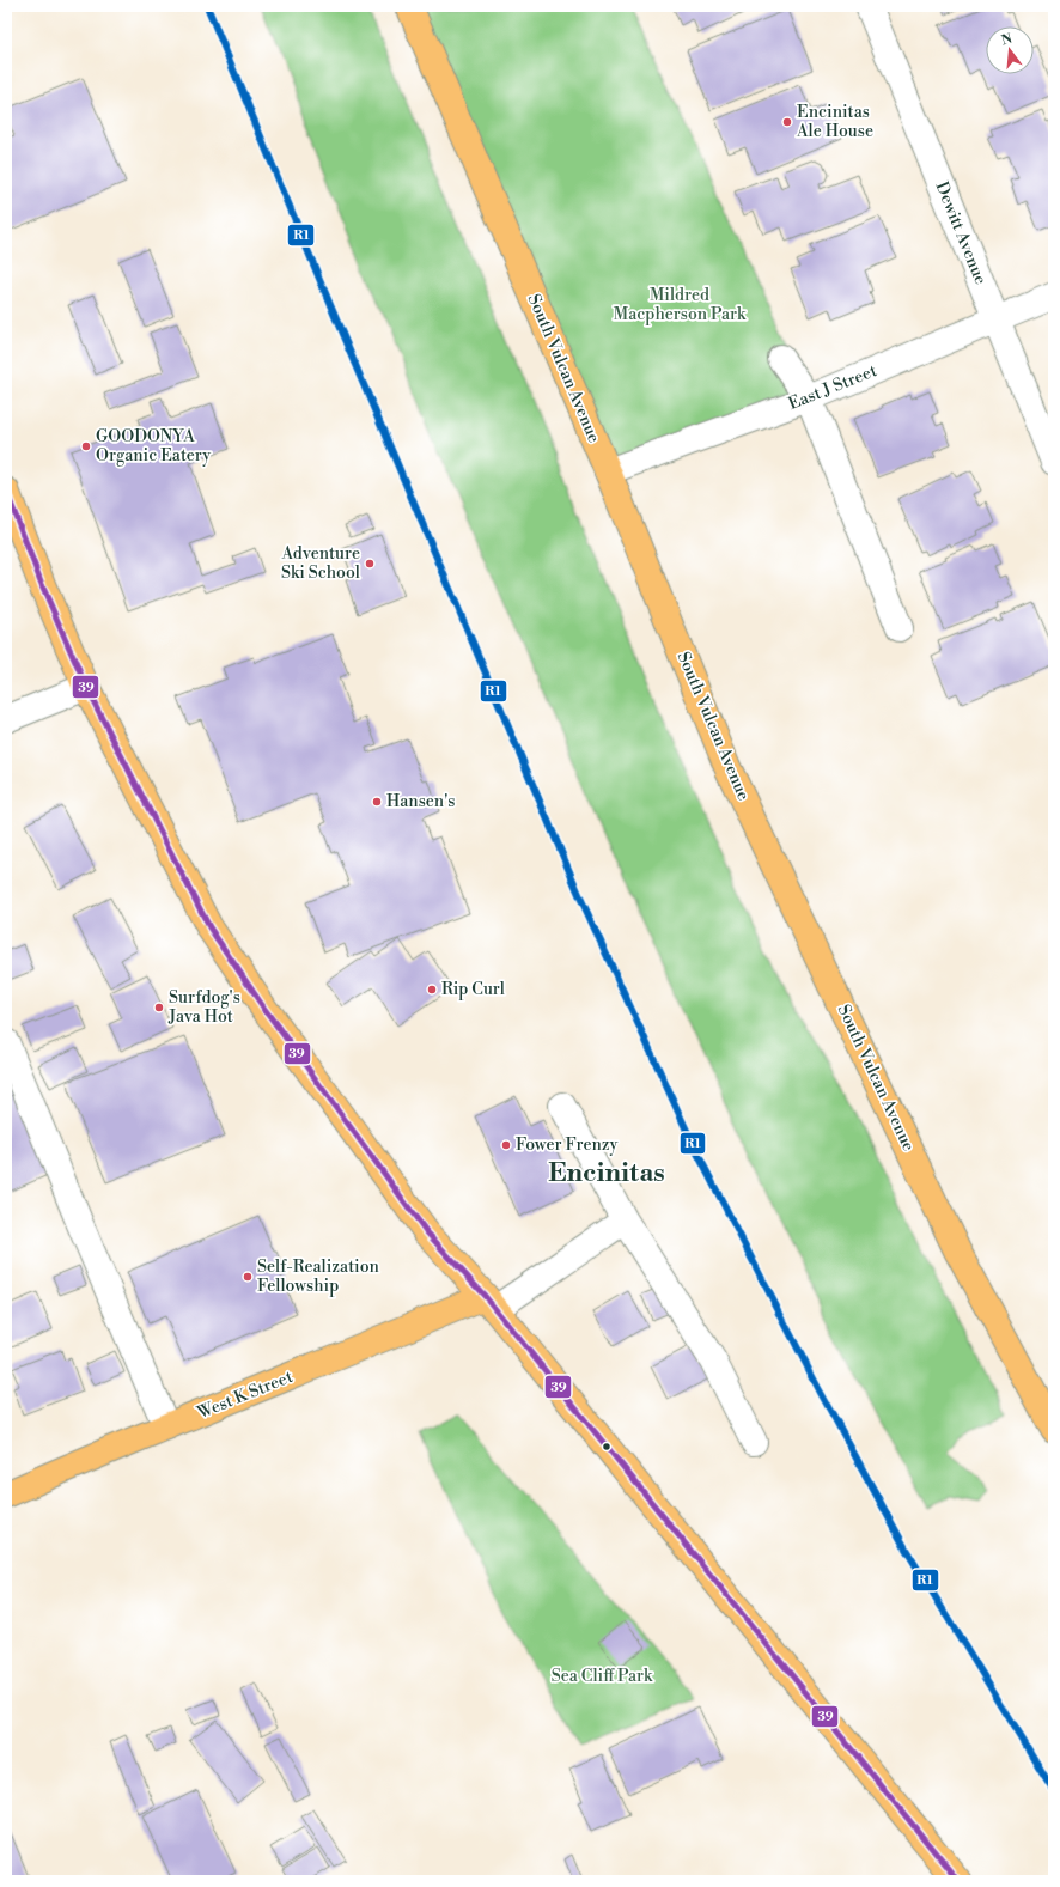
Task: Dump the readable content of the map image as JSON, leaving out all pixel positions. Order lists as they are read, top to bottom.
{
  "streets": {
    "main road": ["South Vulcan Avenue", "West K Street"],
    "street": ["Dewitt Avenue", "East J Street"]
  },
  "crossings": [
    ["Dewitt Avenue", "East J Street"],
    ["South Vulcan Avenue", "East J Street"]
  ],
  "districts": ["Encinitas"],
  "parks": ["Mildred Macpherson Park", "Sea Cliff Park"],
  "places": [
    "Encinitas Ale House",
    "GOODONYA Organic Eatery",
    "Adventure Ski School",
    "Hansen's",
    "Rip Curl",
    "Surfdog's Java Hot",
    "Fower Frenzy",
    "Self-Realization Fellowship"
  ],
  "lines": ["transit line R1", "transit line 39"],
  "north": "top"
}
